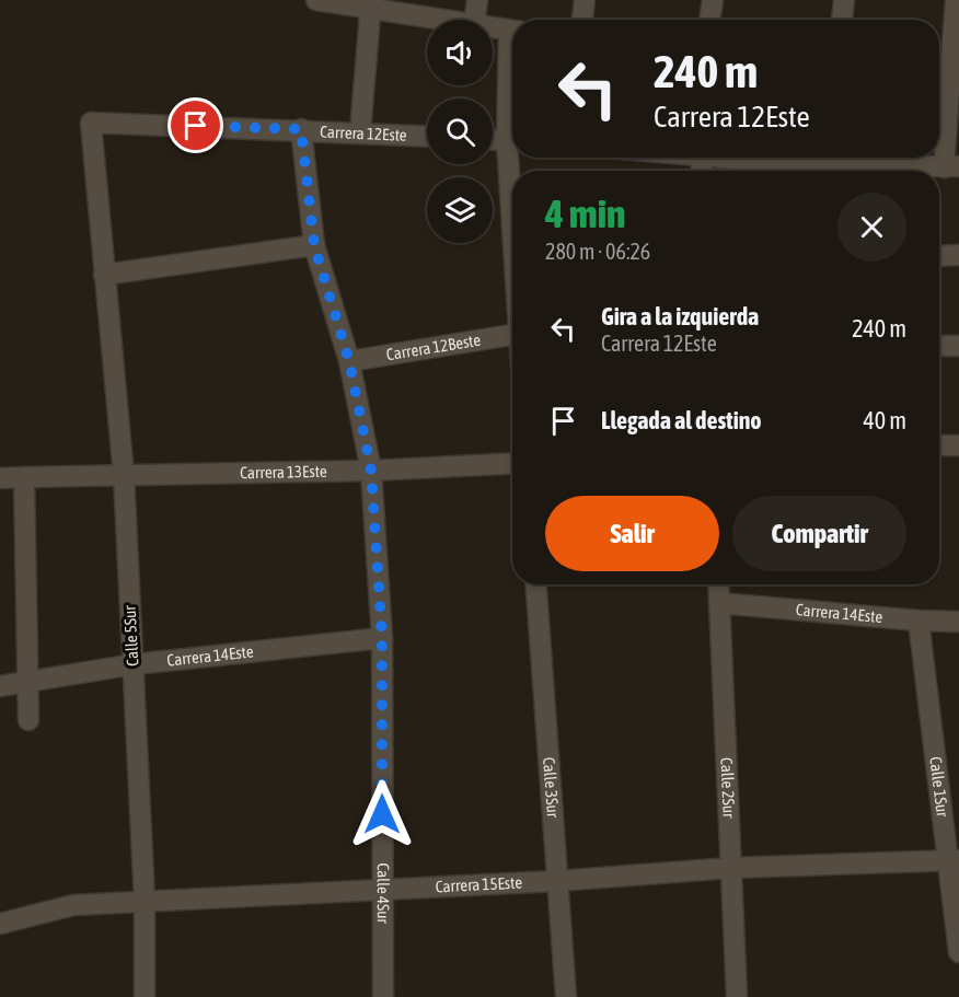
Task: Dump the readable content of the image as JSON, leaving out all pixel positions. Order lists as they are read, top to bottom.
{
  "streets": {
    "street": [
      "Carrera 12Este",
      "Carrera 12Beste",
      "Carrera 13Este",
      "Carrera 14Este",
      "Calle 5Sur",
      "Calle 3Sur",
      "Calle 2Sur",
      "Calle 1Sur",
      "Carrera 15Este",
      "Calle 4Sur"
    ]
  },
  "crossings": [
    ["Carrera 12Este", "Calle 5Sur"],
    ["Carrera 12Este", "Calle 4Sur"],
    ["Carrera 12Beste", "Calle 4Sur"],
    ["Carrera 13Este", "Calle 5Sur"],
    ["Carrera 13Este", "Calle 4Sur"],
    ["Carrera 14Este", "Calle 5Sur"],
    ["Carrera 14Este", "Calle 2Sur"],
    ["Carrera 14Este", "Calle 1Sur"],
    ["Carrera 14Este", "Calle 4Sur"],
    ["Calle 5Sur", "Carrera 15Este"],
    ["Calle 3Sur", "Carrera 15Este"],
    ["Calle 2Sur", "Carrera 15Este"],
    ["Calle 1Sur", "Carrera 15Este"],
    ["Carrera 15Este", "Calle 4Sur"]
  ],
  "page": {
    "turn": ["240 m", "Carrera 12Este"],
    "heading": ["4 min", "280 m · 06:26"],
    "list": [
      {
        "name": "Gira a la izquierda",
        "note": "Carrera 12Este",
        "value": "240 m"
      },
      {
        "name": "Llegada al destino",
        "value": "40 m"
      }
    ],
    "buttons": ["Salir", "Compartir"]
  }
}
